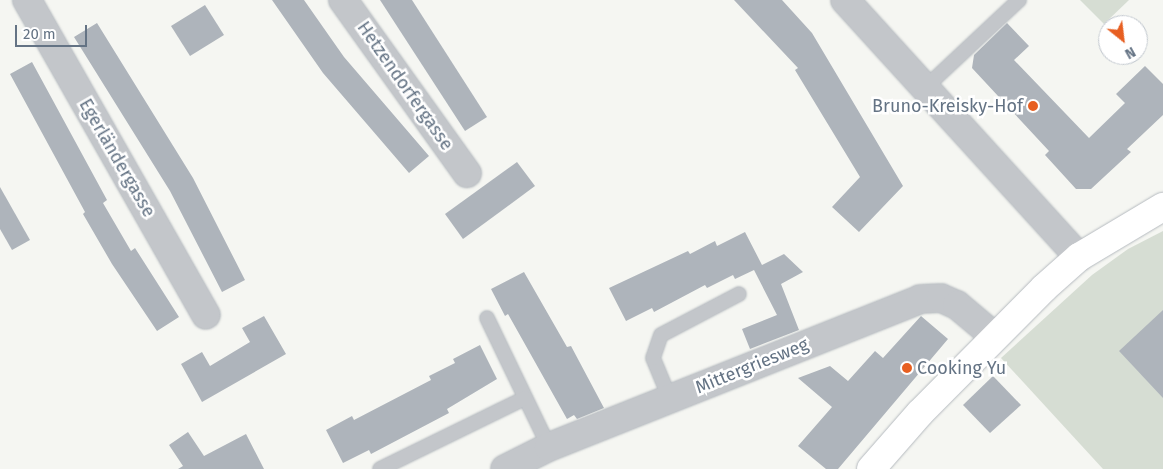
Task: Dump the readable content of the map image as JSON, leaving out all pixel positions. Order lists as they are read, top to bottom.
{
  "streets": {
    "street": ["Hetzendorfergasse", "Egerländergasse", "Mittergriesweg"]
  },
  "places": ["Bruno-Kreisky-Hof", "Cooking Yu"],
  "scale_bar": "20 m",
  "north": "bottom right"
}
